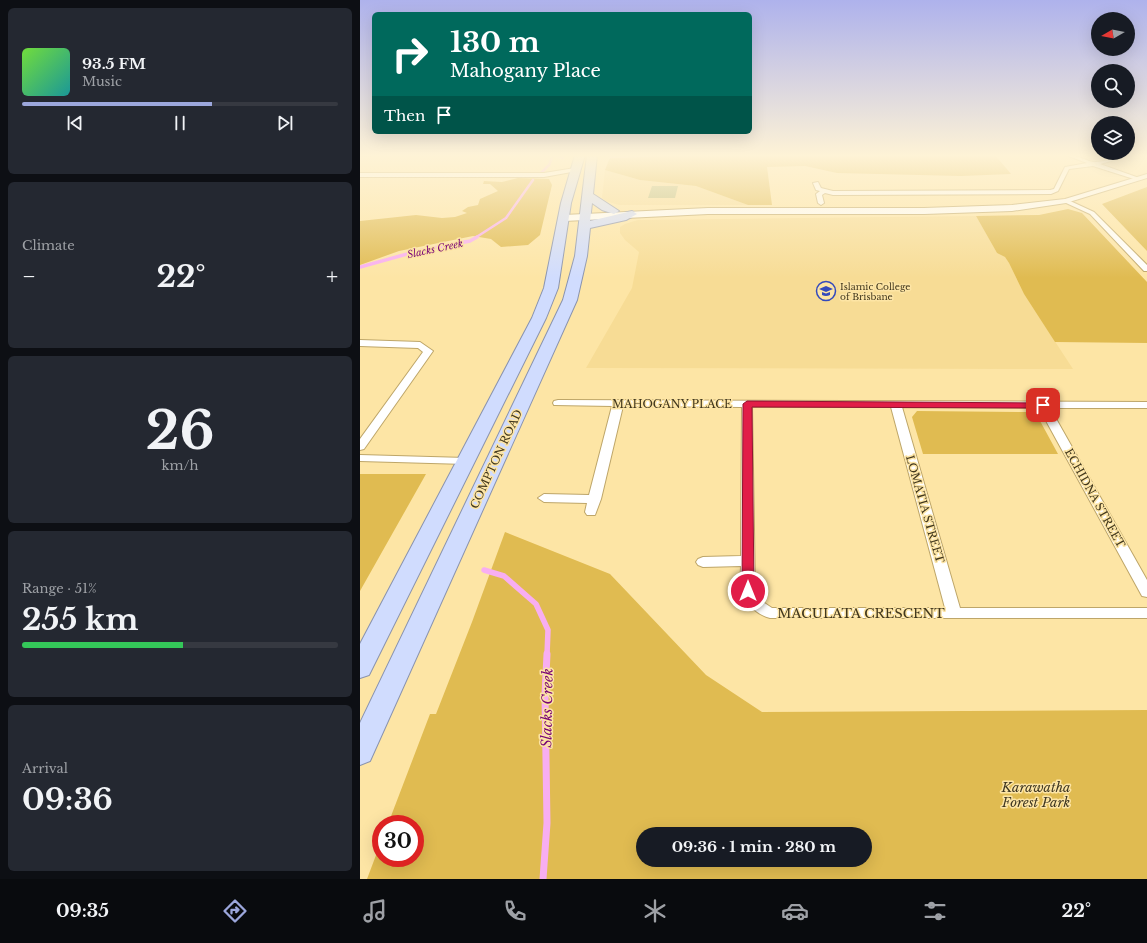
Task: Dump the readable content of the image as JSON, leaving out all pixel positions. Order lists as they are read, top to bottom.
{
  "streets": {
    "main road": ["COMPTON ROAD"],
    "street": [
      "MAHOGANY PLACE",
      "ECHIDNA STREET",
      "LOMATIA STREET",
      "MACULATA CRESCENT"
    ]
  },
  "crossings": [
    ["MAHOGANY PLACE", "ECHIDNA STREET"],
    ["MAHOGANY PLACE", "LOMATIA STREET"],
    ["MAHOGANY PLACE", "MACULATA CRESCENT"],
    ["LOMATIA STREET", "MACULATA CRESCENT"]
  ],
  "water": ["Slacks Creek"],
  "parks": ["Karawatha Forest Park"],
  "places": {
    "school or university": ["Islamic College of Brisbane"]
  },
  "north": "left",
  "page": {
    "turn": ["130 m", "Mahogany Place"],
    "song": ["93.5 FM", "Music"],
    "then": "Then",
    "tile": [
      "Climate",
      ["26", "km/h"],
      ["Range · 51%", "255 km"],
      ["Arrival", "09:36"]
    ],
    "heat": ["−", "22°", "+"],
    "limit": "30",
    "trip": "09:36 · 1 min · 280 m",
    "tabs": ["09:35", "22°"]
  }
}
